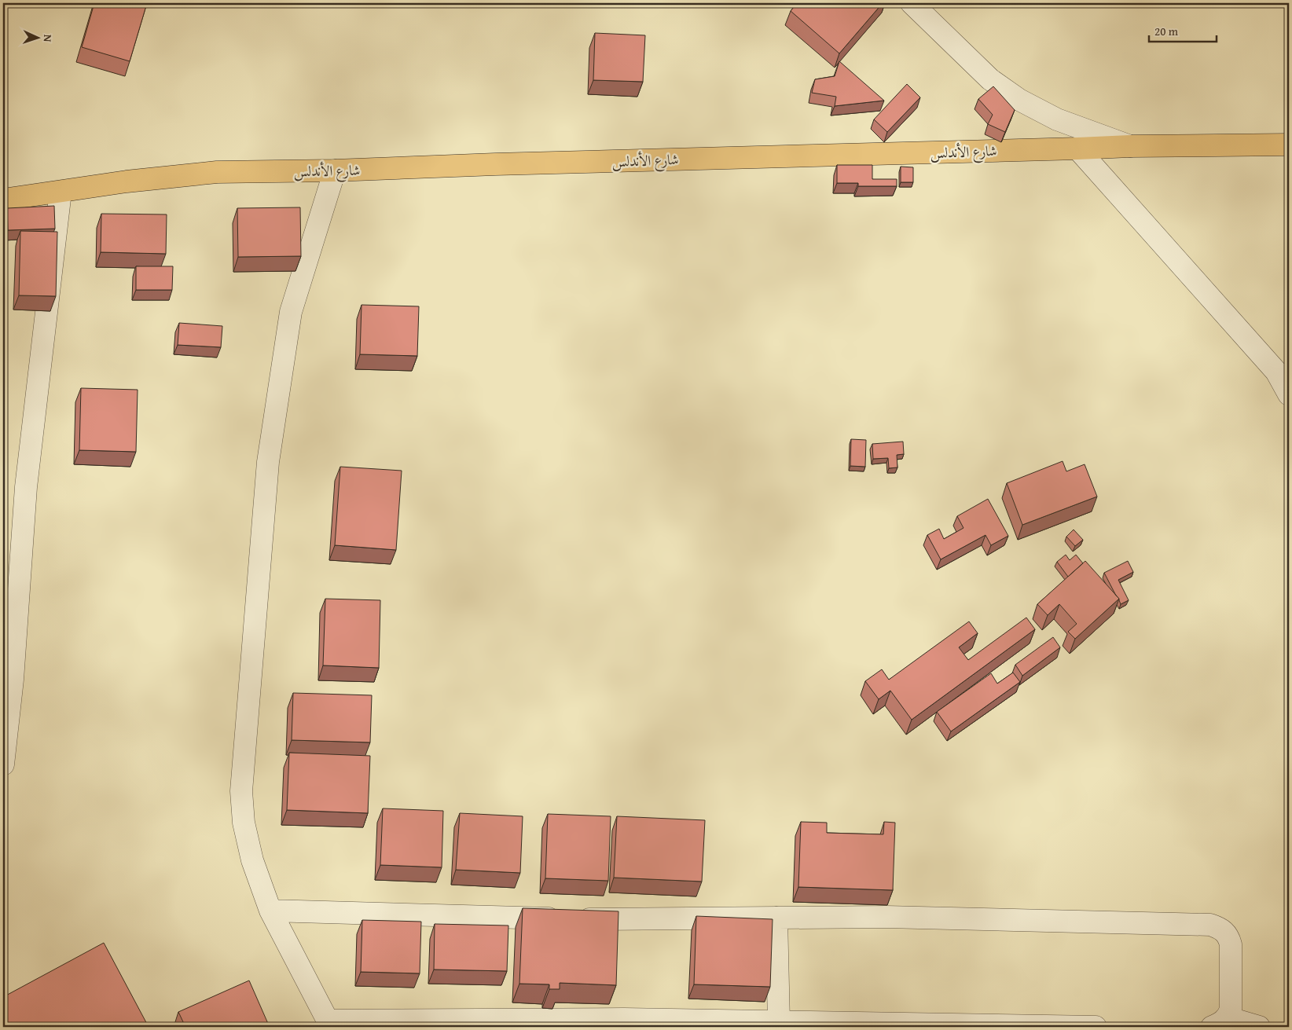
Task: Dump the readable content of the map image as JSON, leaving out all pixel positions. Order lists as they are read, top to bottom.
{
  "streets": {
    "main road": ["شارع الأندلس"]
  },
  "scale_bar": "20 m",
  "north": "right"
}
